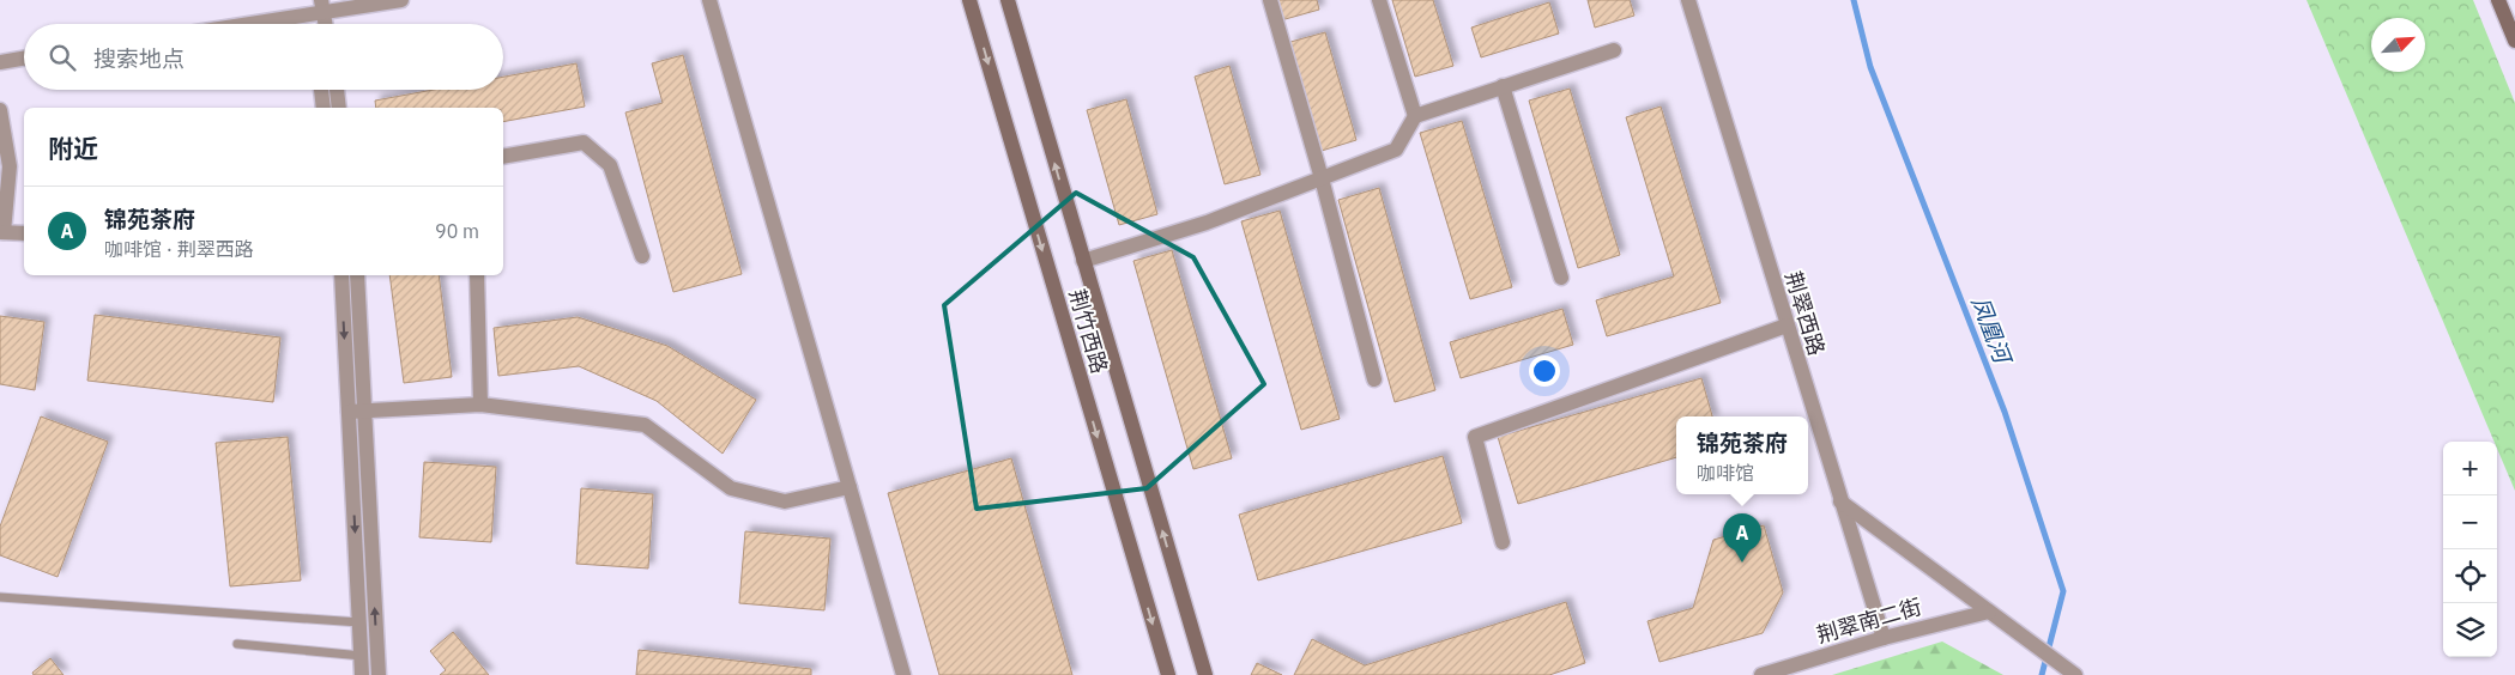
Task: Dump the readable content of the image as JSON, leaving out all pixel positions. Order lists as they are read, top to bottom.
{
  "streets": {
    "main road": ["荆竹西路"],
    "street": ["荆翠西路", "荆翠南二街"]
  },
  "crossings": [
    ["荆翠西路", "荆翠南二街"]
  ],
  "water": ["凤凰河"],
  "north": "top right",
  "page": {
    "search": "搜索地点",
    "heading": "附近",
    "list": [
      {
        "mark": "A",
        "name": "锦苑茶府",
        "note": "咖啡馆 · 荆翠西路",
        "value": "90 m"
      }
    ],
    "popup": ["锦苑茶府", "咖啡馆"],
    "map_buttons": ["+", "−"],
    "pins": "A"
  }
}
